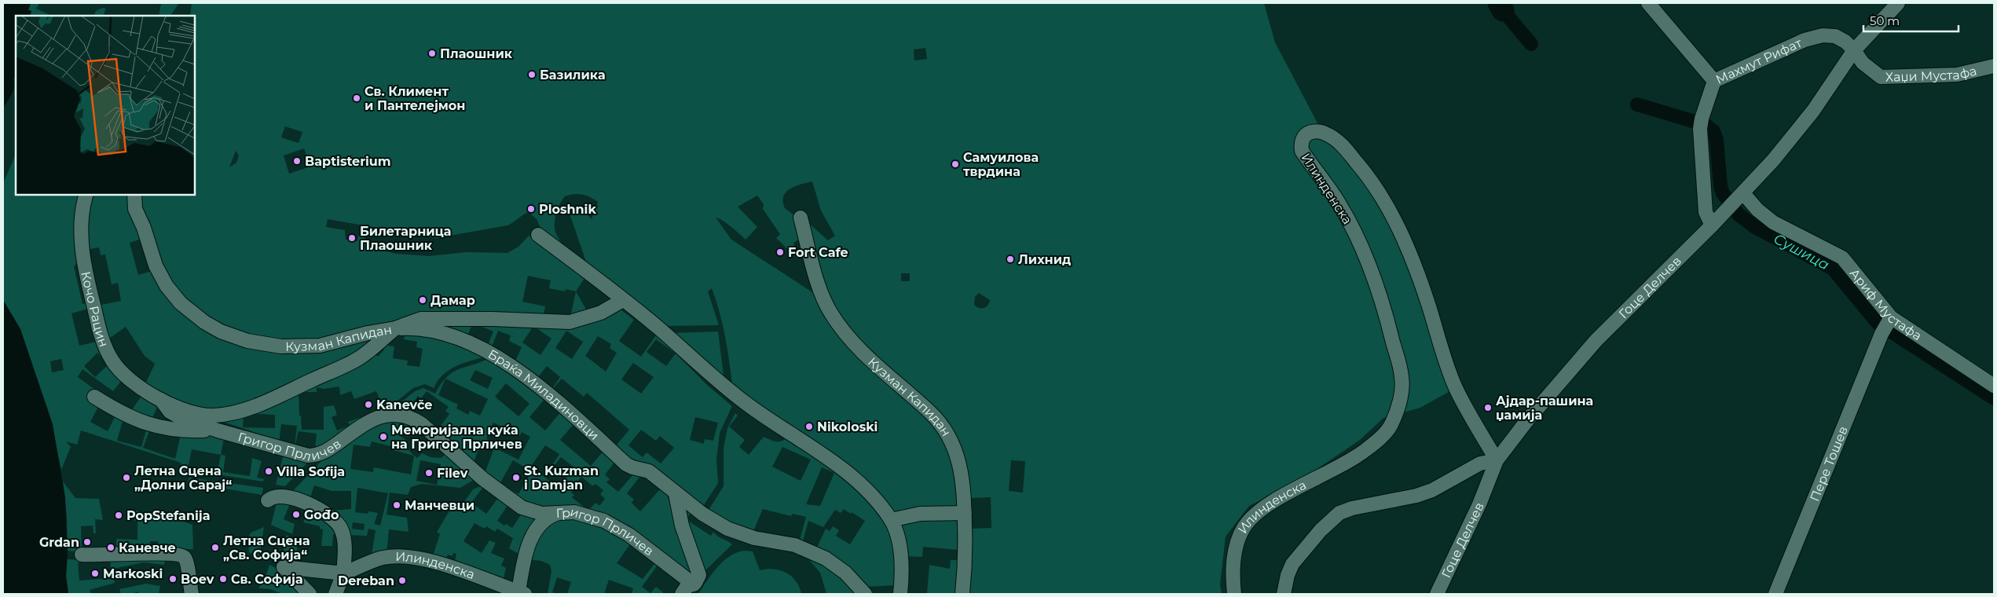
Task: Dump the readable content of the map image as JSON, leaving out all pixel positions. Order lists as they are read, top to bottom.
{
  "streets": {
    "street": [
      "Махмут Рифат",
      "Хаџи Мустафа",
      "Илинденска",
      "Гоце Делчев",
      "Ариф Мустафа",
      "Кочо Рацин",
      "Кузман Капидан",
      "Браќа Миладиновци",
      "Григор Прличев",
      "Пере Тошев"
    ]
  },
  "crossings": [
    ["Махмут Рифат", "Хаџи Мустафа"],
    ["Махмут Рифат", "Гоце Делчев"],
    ["Хаџи Мустафа", "Гоце Делчев"],
    ["Илинденска", "Гоце Делчев"],
    ["Гоце Делчев", "Ариф Мустафа"],
    ["Ариф Мустафа", "Пере Тошев"],
    ["Кочо Рацин", "Григор Прличев"],
    ["Кузман Капидан", "Браќа Миладиновци"],
    ["Кузман Капидан", "Григор Прличев"],
    ["Браќа Миладиновци", "Григор Прличев"]
  ],
  "water": ["Сушица"],
  "places": [
    "Плаошник",
    "Базилика",
    "Св. Климент и Пантелејмон",
    "Baptisterium",
    "Самуилова тврдина",
    "Ploshnik",
    "Билетарница Плаошник",
    "Fort Cafe",
    "Лихнид",
    "Дамар",
    "Kanevče",
    "Ајдар-пашина џамија",
    "Nikoloski",
    "Меморијална куќа на Григор Прличев",
    "Villa Sofija",
    "Filev",
    "Летна Сцена „Долни Сарај“",
    "St. Kuzman i Damjan",
    "Манчевци",
    "Gođo",
    "PopStefanija",
    "Grdan",
    "Каневче",
    "Летна Сцена „Св. Софија“",
    "Markoski",
    "Boev",
    "Св. Софија",
    "Dereban"
  ],
  "scale_bar": "50 m"
}
